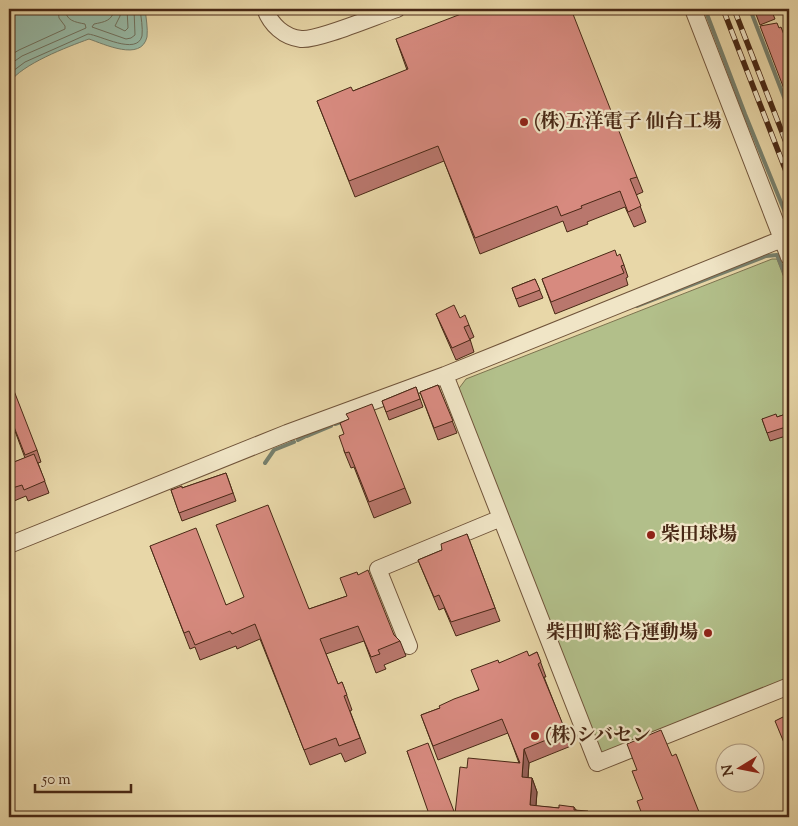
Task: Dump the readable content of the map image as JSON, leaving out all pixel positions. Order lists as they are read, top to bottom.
{
  "places": [
    "(株)五洋電子 仙台工場",
    "柴田球場",
    "柴田町総合運動場",
    "(株)シバセン"
  ],
  "scale_bar": "50 m",
  "north": "left"
}
